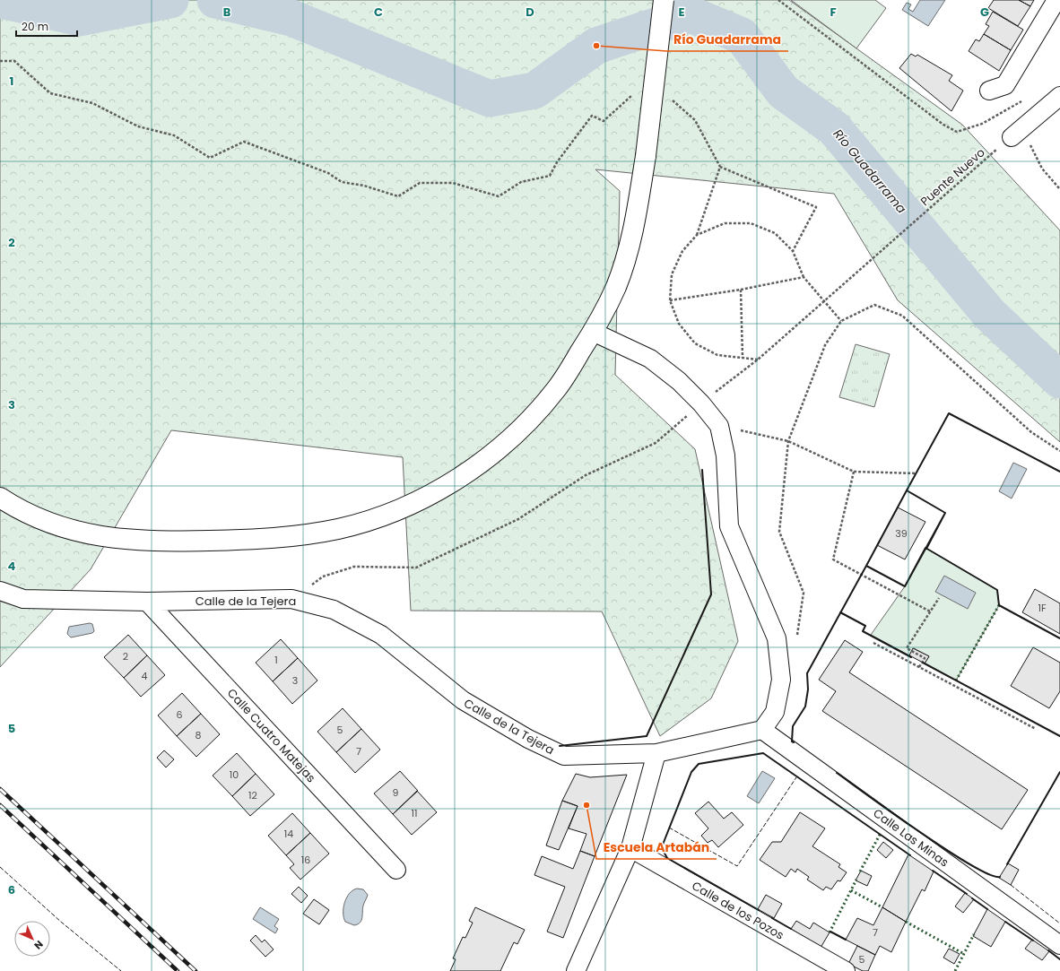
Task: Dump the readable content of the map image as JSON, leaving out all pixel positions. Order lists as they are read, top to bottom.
{
  "streets": {
    "street": [
      "Calle de la Tejera",
      "Calle Cuatro Matejas",
      "Calle Las Minas",
      "Calle de los Pozos"
    ],
    "path": ["Puente Nuevo"]
  },
  "crossings": [
    ["Puente Nuevo", "Calle de la Tejera"],
    ["Calle de la Tejera", "Calle Cuatro Matejas"],
    ["Calle de la Tejera", "Calle Las Minas"]
  ],
  "water": ["Río Guadarrama"],
  "places": ["Río Guadarrama", "Escuela Artabán"],
  "house_numbers": [
    "39",
    "1F",
    "2",
    "1",
    "4",
    "3",
    "6",
    "5",
    "8",
    "7",
    "10",
    "9",
    "12",
    "11",
    "14",
    "16",
    "7",
    "5"
  ],
  "scale_bar": "20 m",
  "north": "bottom right",
  "grid": {
    "columns": [
      "B",
      "C",
      "D",
      "E",
      "F",
      "G"
    ],
    "rows": [
      "1",
      "2",
      "3",
      "4",
      "5",
      "6"
    ]
  }
}
